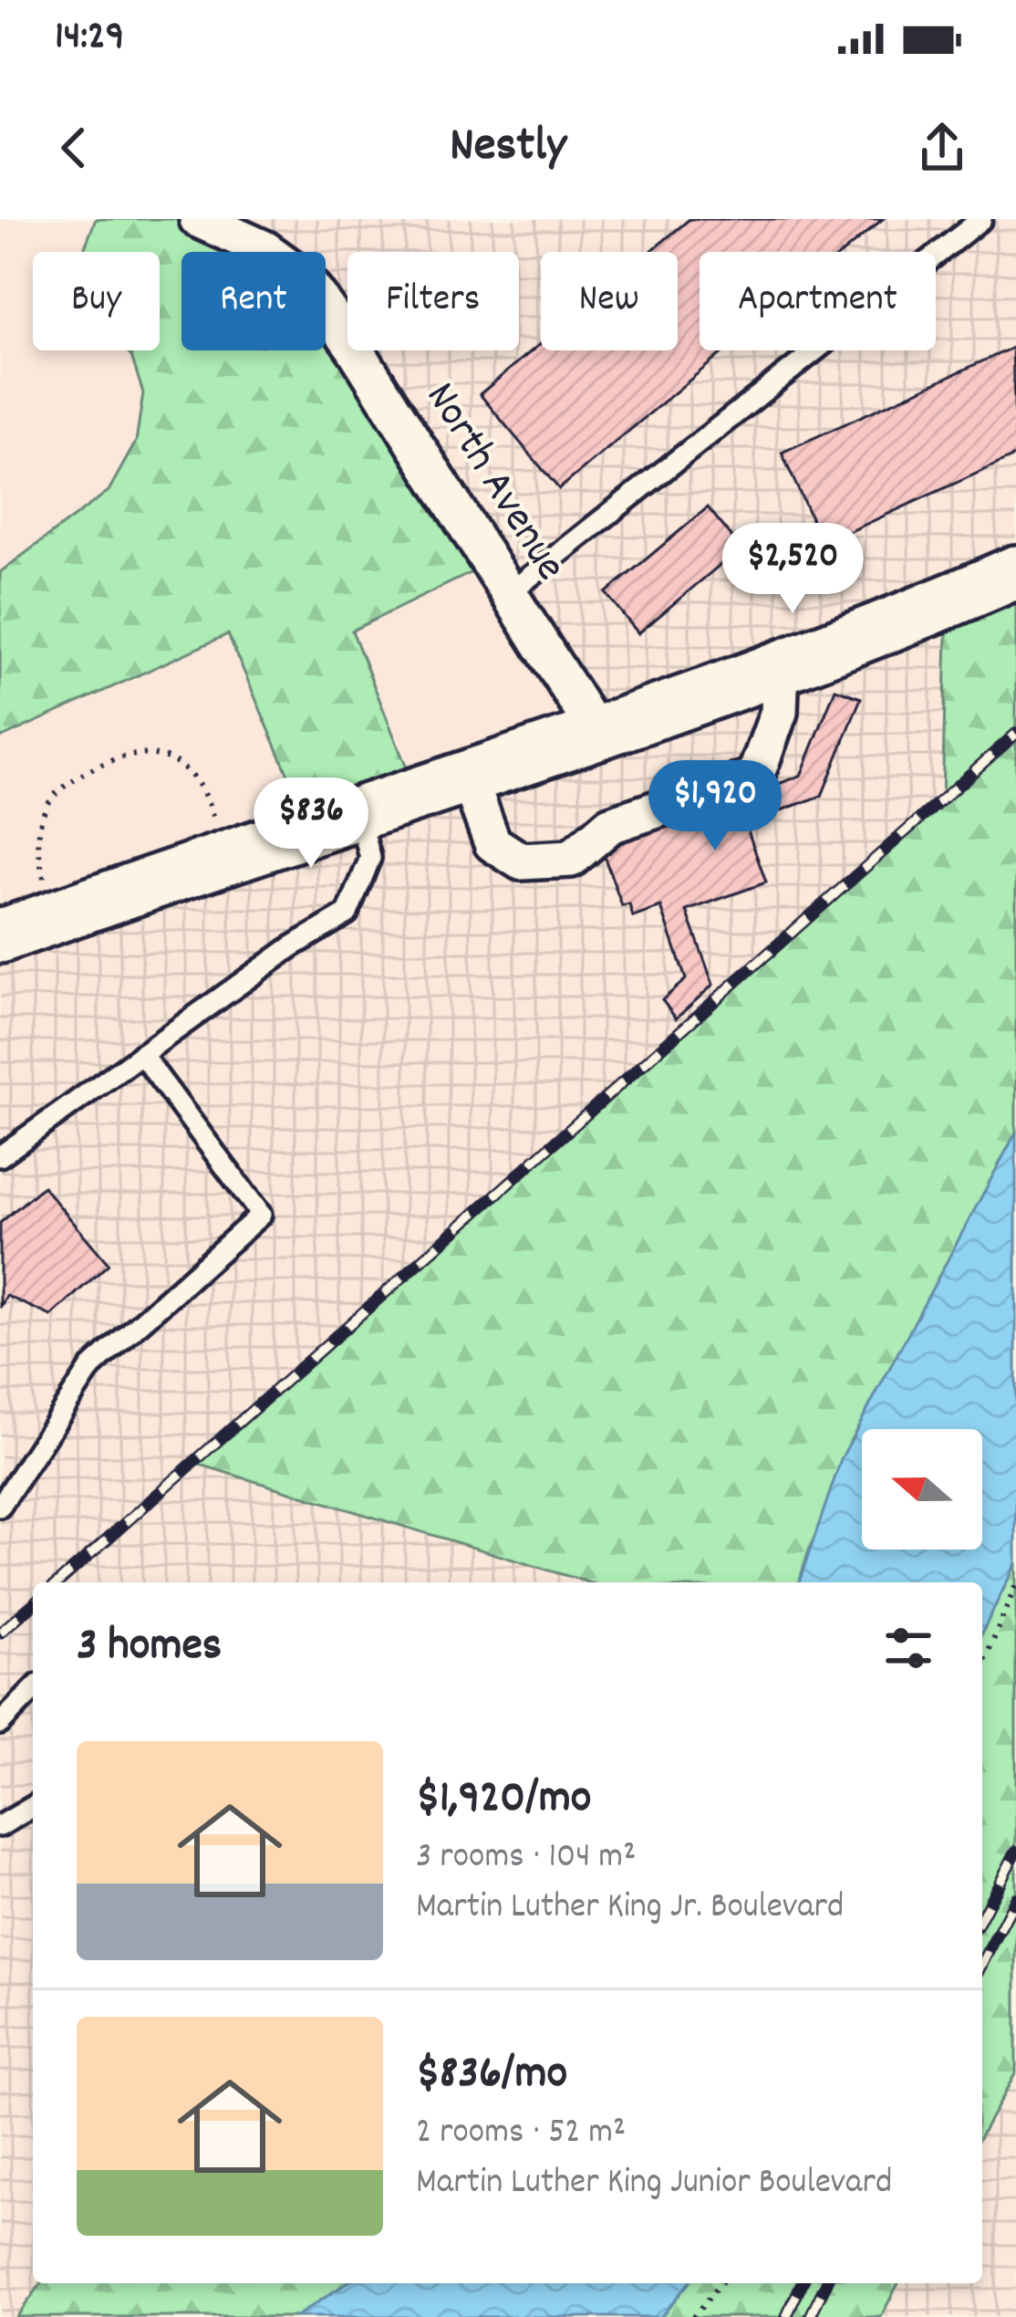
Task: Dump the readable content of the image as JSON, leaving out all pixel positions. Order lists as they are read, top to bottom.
{
  "streets": {
    "street": ["North Avenue"]
  },
  "north": "left",
  "page": {
    "status": "14:29",
    "header": "Nestly",
    "chip": [
      "Buy",
      "Rent",
      "Filters",
      "New",
      "Apartment"
    ],
    "price": ["$2,520", "$1,920", "$836"],
    "heading": "3 homes",
    "list": [
      {
        "name": "$1,920/mo",
        "note": "3 rooms · 104 m² · Martin Luther King Jr. Boulevard"
      },
      {
        "name": "$836/mo",
        "note": "2 rooms · 52 m² · Martin Luther King Junior Boulevard"
      }
    ]
  }
}
